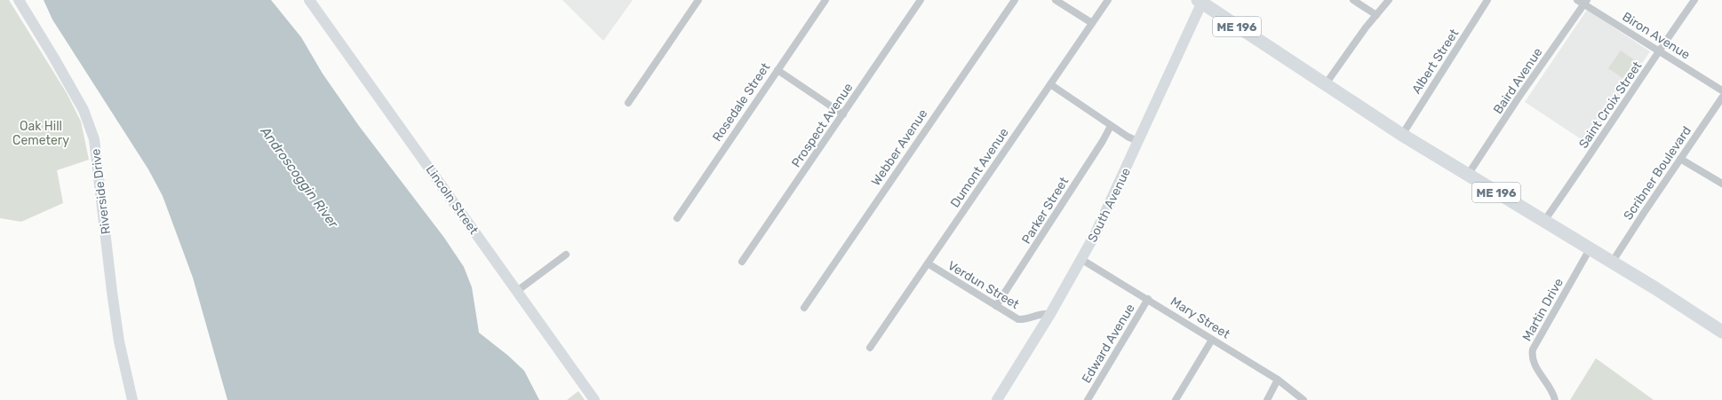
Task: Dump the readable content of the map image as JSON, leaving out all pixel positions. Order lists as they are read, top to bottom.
{
  "streets": {
    "highway": ["ME 196"],
    "main road": ["Riverside Drive", "Lincoln Street", "South Avenue"],
    "street": [
      "Biron Avenue",
      "Albert Street",
      "Baird Avenue",
      "Rosedale Street",
      "Saint Croix Street",
      "Prospect Avenue",
      "Webber Avenue",
      "Dumont Avenue",
      "Scribner Boulevard",
      "Parker Street",
      "Verdun Street",
      "Martin Drive",
      "Mary Street",
      "Edward Avenue"
    ]
  },
  "crossings": [
    ["ME 196", "Albert Street"],
    ["ME 196", "Baird Avenue"],
    ["ME 196", "Saint Croix Street"],
    ["ME 196", "Scribner Boulevard"],
    ["ME 196", "South Avenue"],
    ["ME 196", "Martin Drive"],
    ["Biron Avenue", "Baird Avenue"],
    ["Biron Avenue", "Saint Croix Street"],
    ["Dumont Avenue", "Verdun Street"],
    ["South Avenue", "Verdun Street"],
    ["South Avenue", "Mary Street"],
    ["Parker Street", "Verdun Street"],
    ["Mary Street", "Edward Avenue"]
  ],
  "water": ["Androscoggin River"],
  "parks": ["Oak Hill Cemetery"]
}
